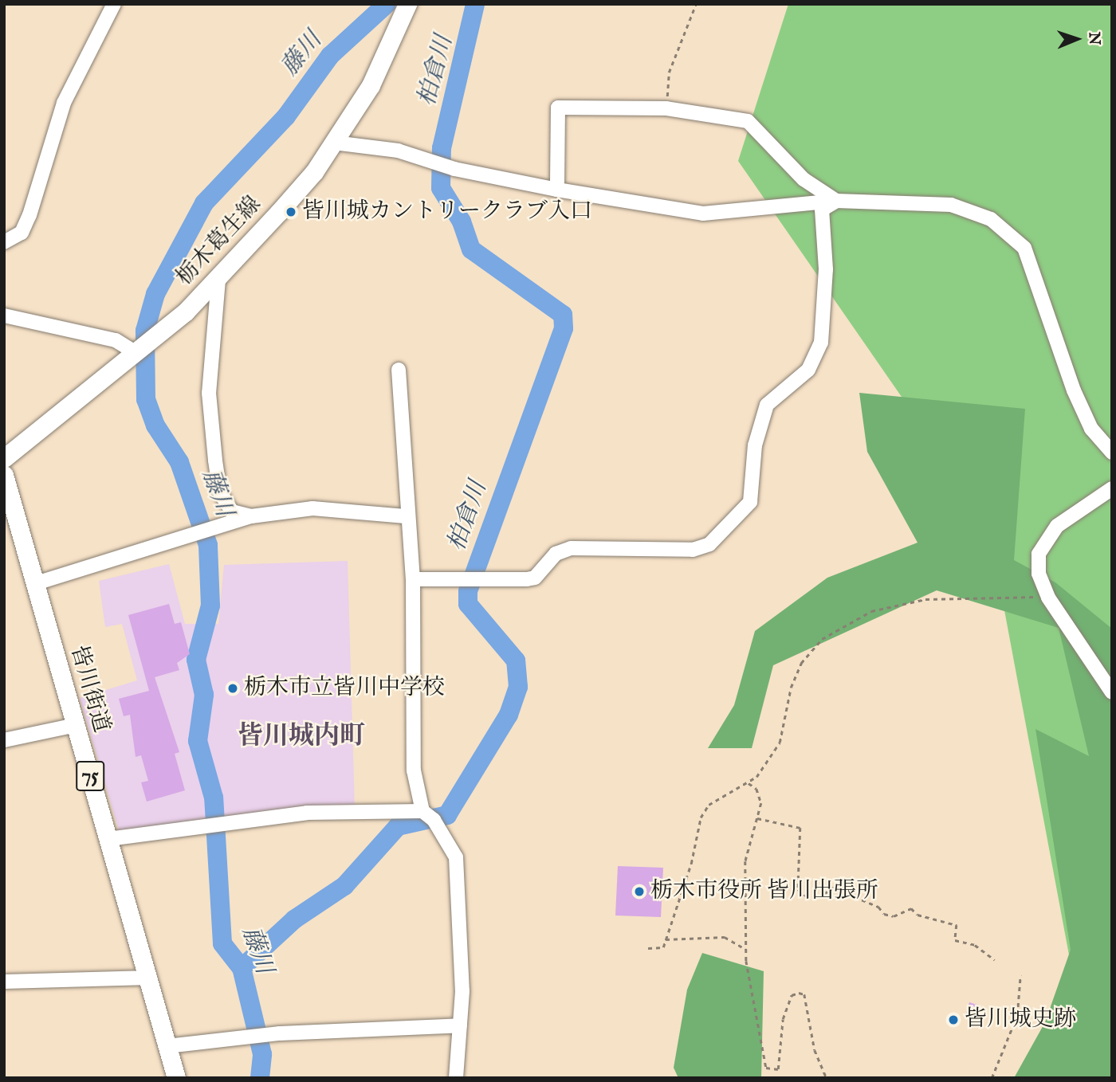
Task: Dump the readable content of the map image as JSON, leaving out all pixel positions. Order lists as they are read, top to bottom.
{
  "streets": {
    "main road": ["栃木葛生線", "皆川街道", "75"]
  },
  "districts": ["皆川城内町"],
  "water": ["藤川", "柏倉川"],
  "places": [
    "皆川城カントリークラブ入口",
    "栃木市立皆川中学校",
    "栃木市役所 皆川出張所",
    "皆川城史跡"
  ],
  "north": "right"
}
